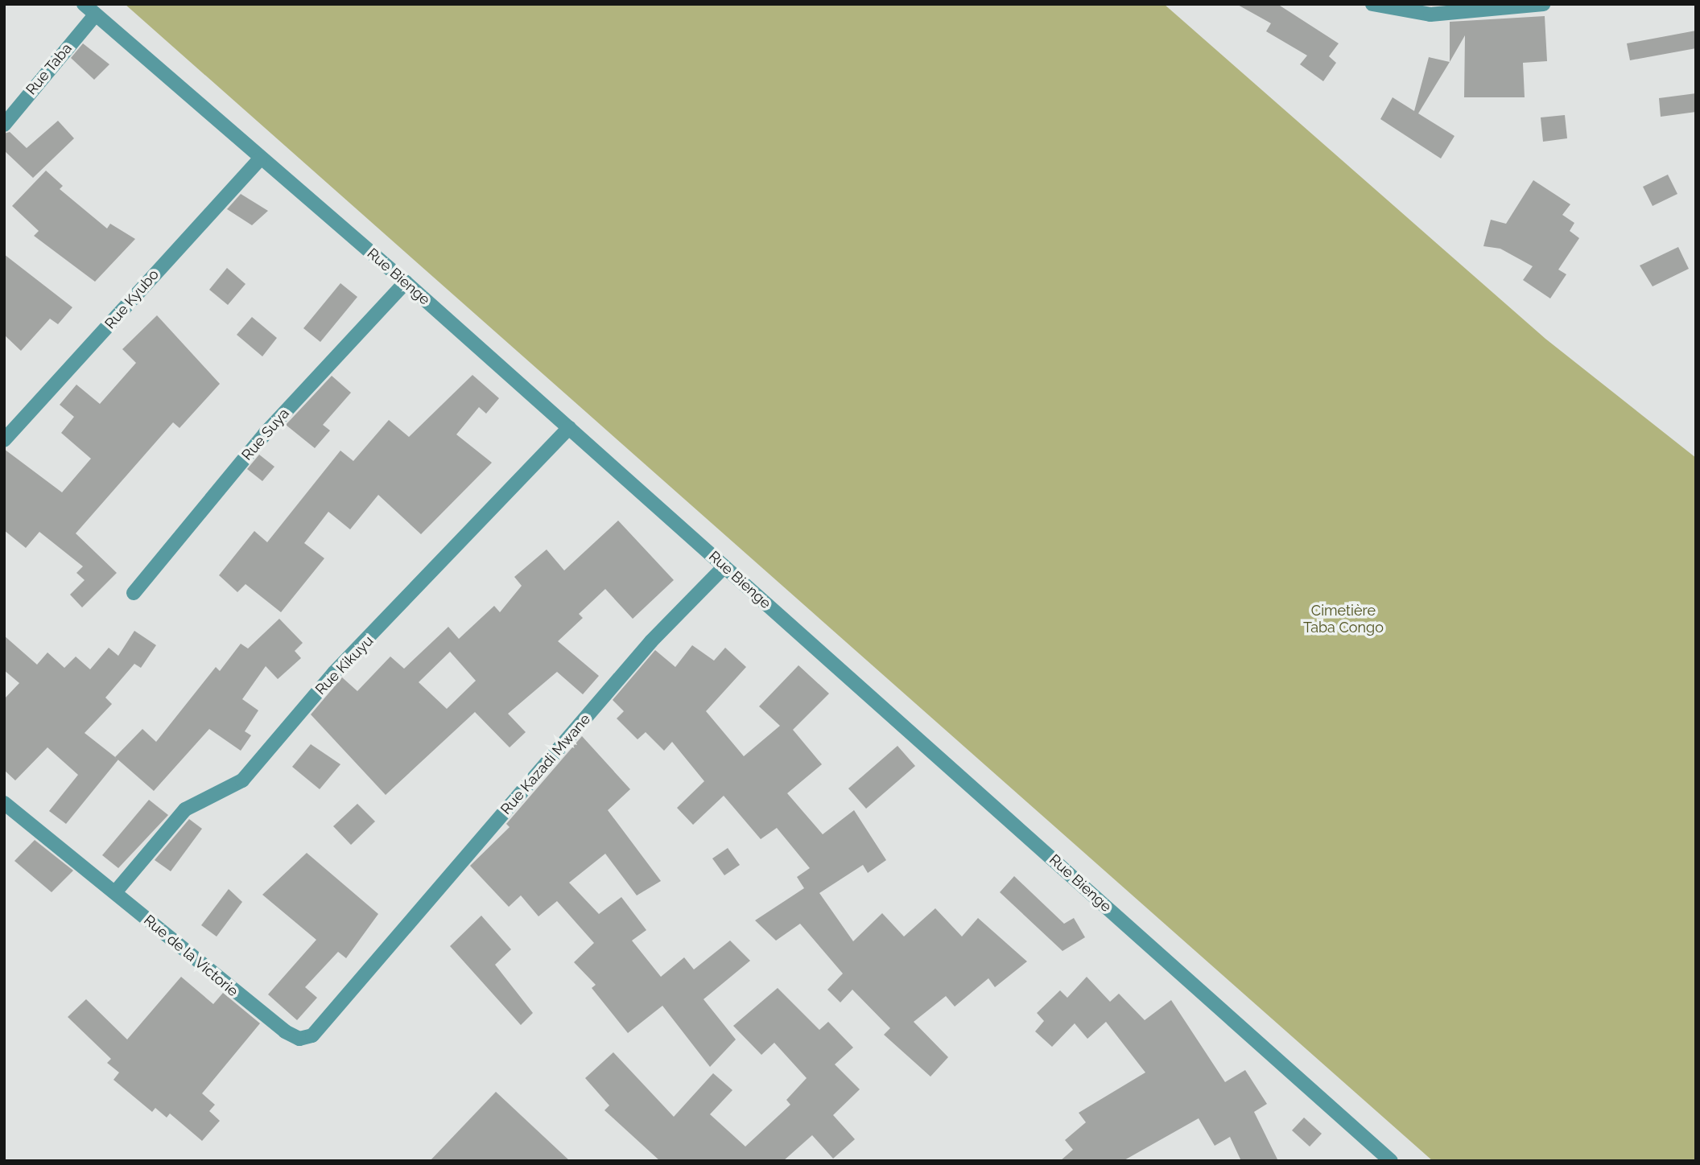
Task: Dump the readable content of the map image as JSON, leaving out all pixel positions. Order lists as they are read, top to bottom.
{
  "streets": {
    "street": [
      "Rue Taba",
      "Rue Bienge",
      "Rue Kyubo",
      "Rue Suya",
      "Rue Kikuyu",
      "Rue Kazadi Mwane",
      "Rue de la Victorie"
    ]
  },
  "crossings": [
    ["Rue Taba", "Rue Bienge"],
    ["Rue Bienge", "Rue Kyubo"],
    ["Rue Bienge", "Rue Suya"],
    ["Rue Bienge", "Rue Kikuyu"],
    ["Rue Bienge", "Rue Kazadi Mwane"],
    ["Rue Kikuyu", "Rue de la Victorie"],
    ["Rue Kazadi Mwane", "Rue de la Victorie"]
  ],
  "parks": ["Cimetière Taba Congo"]
}
